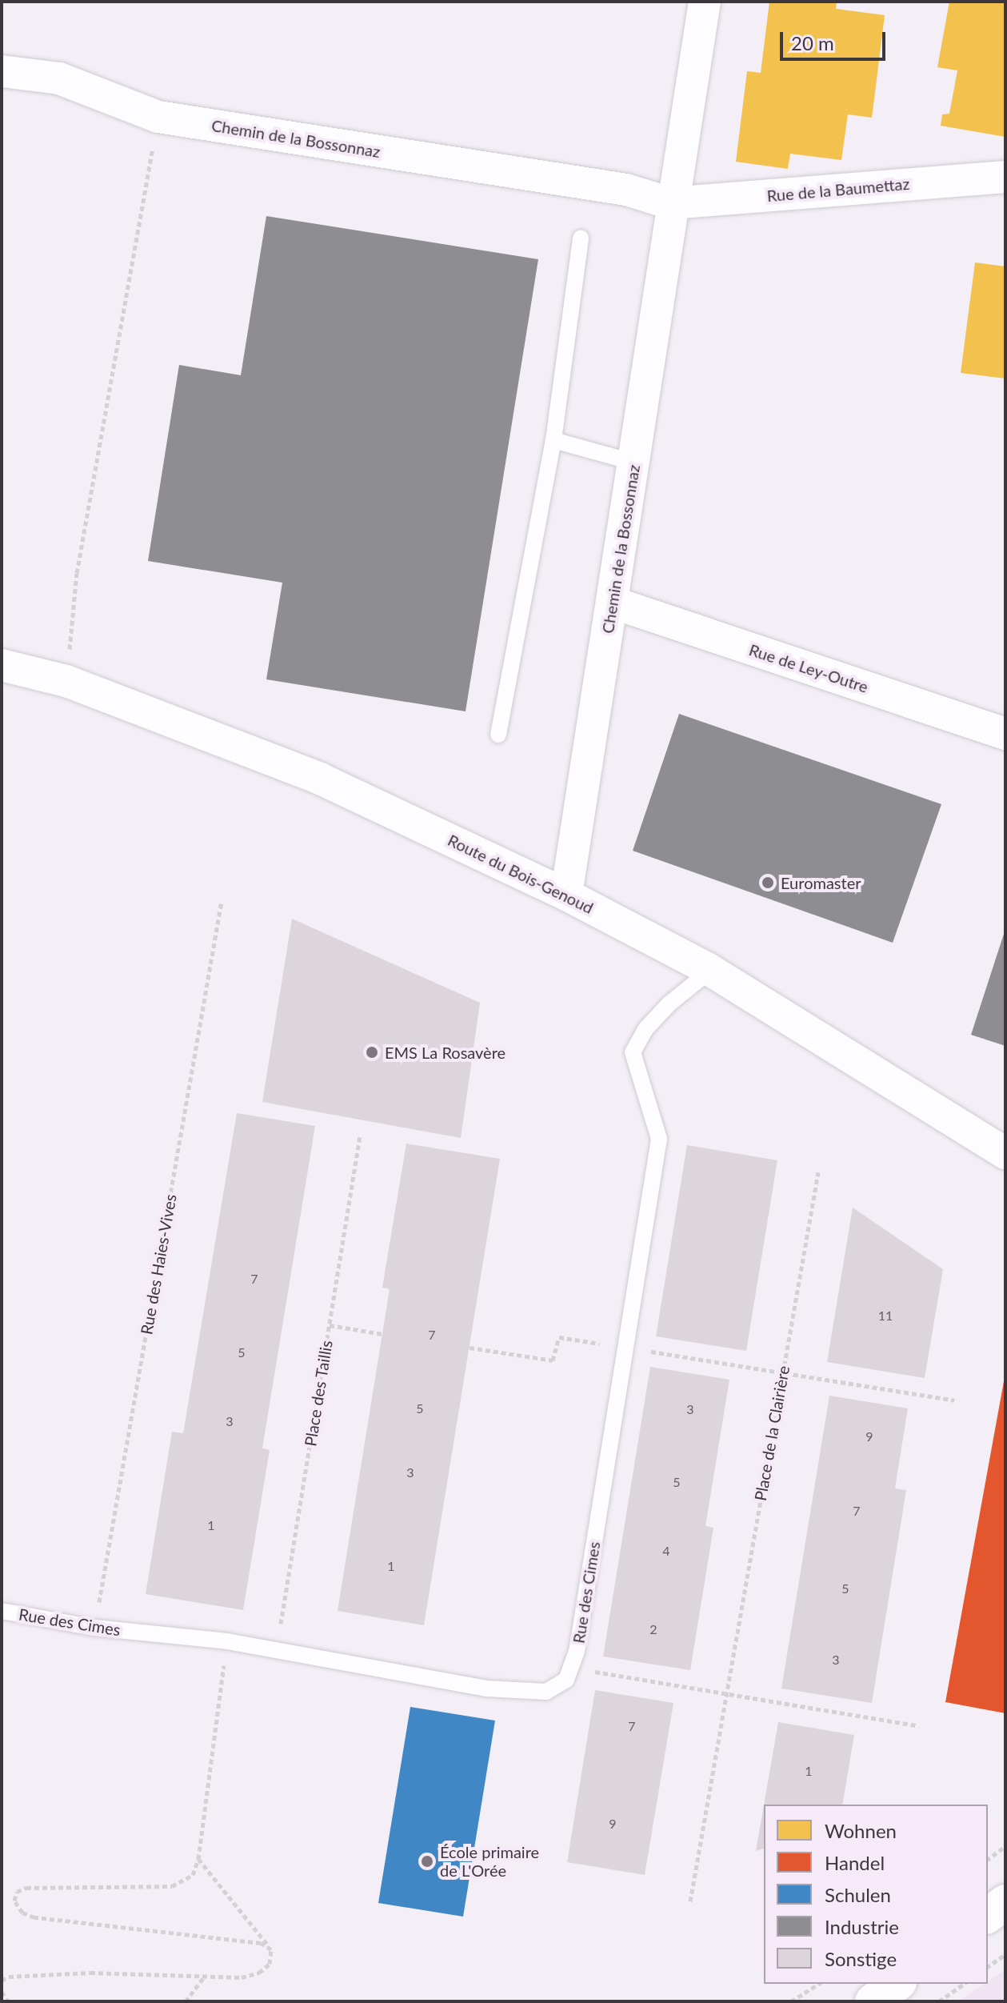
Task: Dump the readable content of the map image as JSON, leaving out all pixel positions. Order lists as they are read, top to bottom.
{
  "streets": {
    "street": [
      "Chemin de la Bossonnaz",
      "Rue de la Baumettaz",
      "Rue de Ley-Outre",
      "Route du Bois-Genoud"
    ],
    "lane": ["Rue des Cimes"],
    "path": ["Rue des Haies-Vives", "Place des Taillis", "Place de la Clairière"]
  },
  "crossings": [
    ["Chemin de la Bossonnaz", "Rue de la Baumettaz"],
    ["Chemin de la Bossonnaz", "Rue de Ley-Outre"],
    ["Chemin de la Bossonnaz", "Route du Bois-Genoud"],
    ["Route du Bois-Genoud", "Rue des Cimes"],
    ["Rue des Haies-Vives", "Rue des Cimes"],
    ["Place des Taillis", "Rue des Cimes"]
  ],
  "places": ["Euromaster", "EMS La Rosavère", "École primaire de L'Orée"],
  "house_numbers": [
    "7",
    "11",
    "7",
    "5",
    "5",
    "3",
    "3",
    "9",
    "3",
    "5",
    "7",
    "1",
    "4",
    "1",
    "5",
    "2",
    "3",
    "7",
    "1",
    "9"
  ],
  "legend": [
    "Wohnen",
    "Handel",
    "Schulen",
    "Industrie",
    "Sonstige"
  ],
  "scale_bar": "20 m"
}
